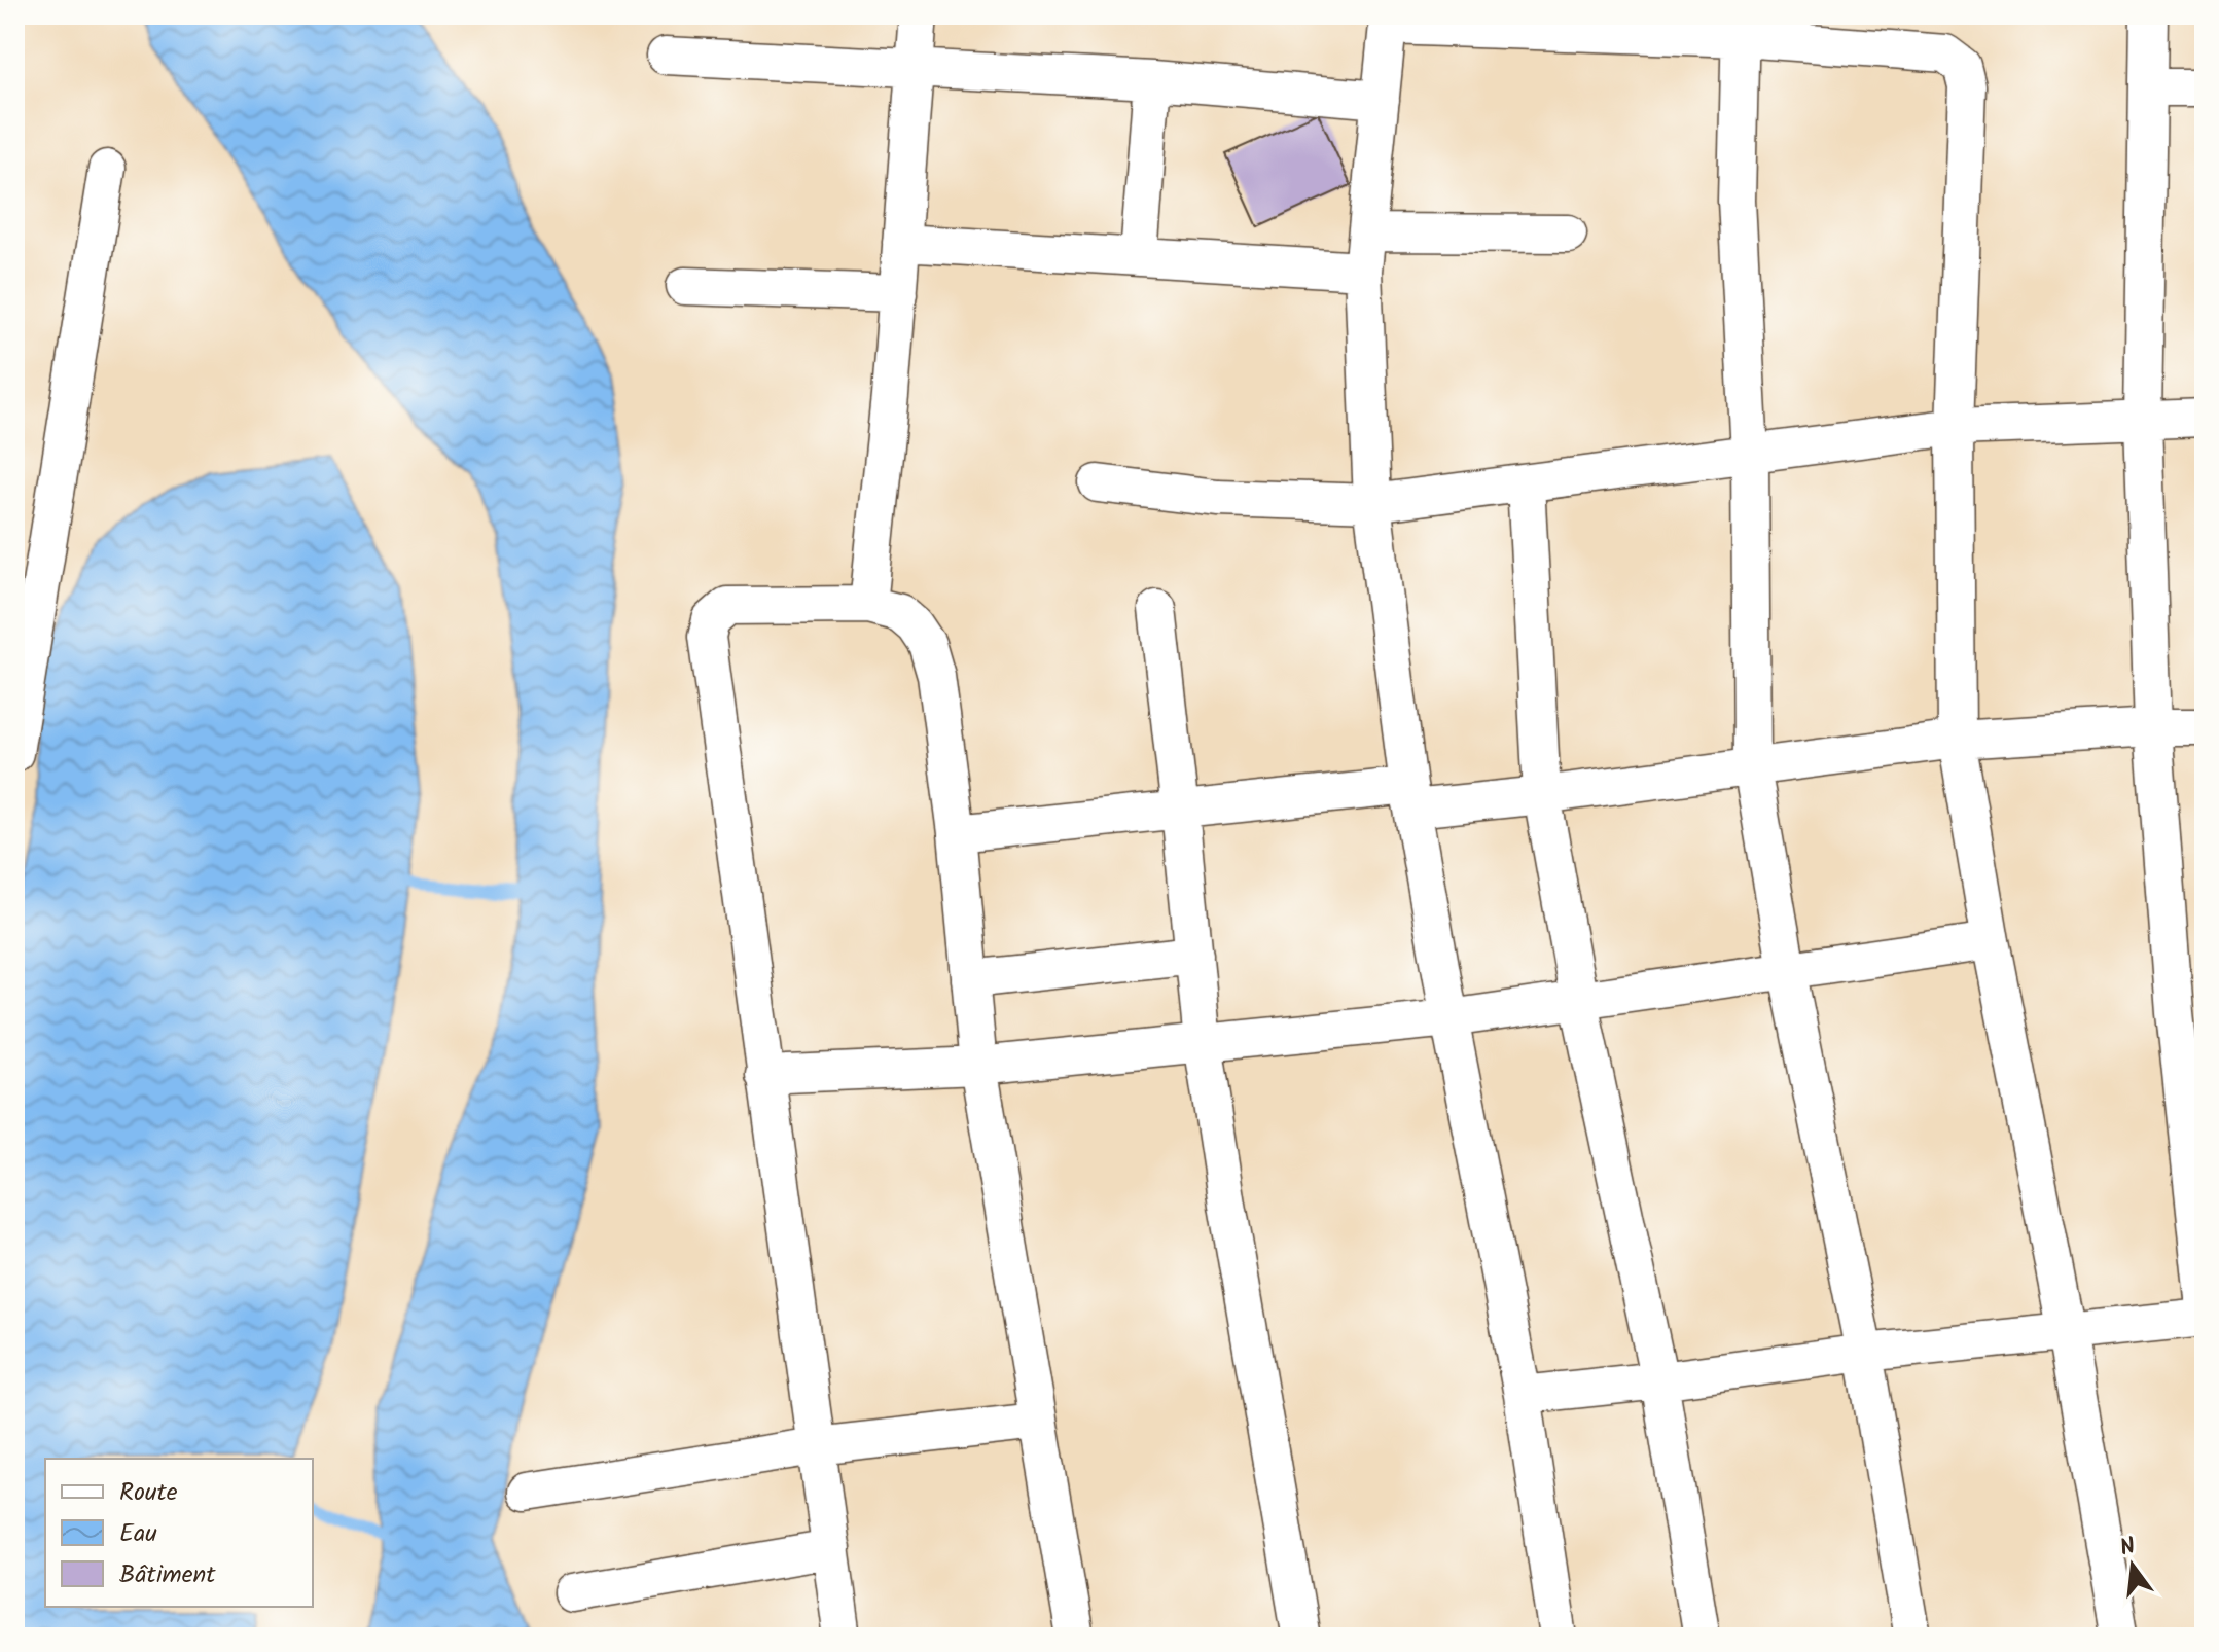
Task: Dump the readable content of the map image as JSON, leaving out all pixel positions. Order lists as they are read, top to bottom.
{
  "legend": ["Route", "Eau", "Bâtiment"],
  "north": "top"
}
